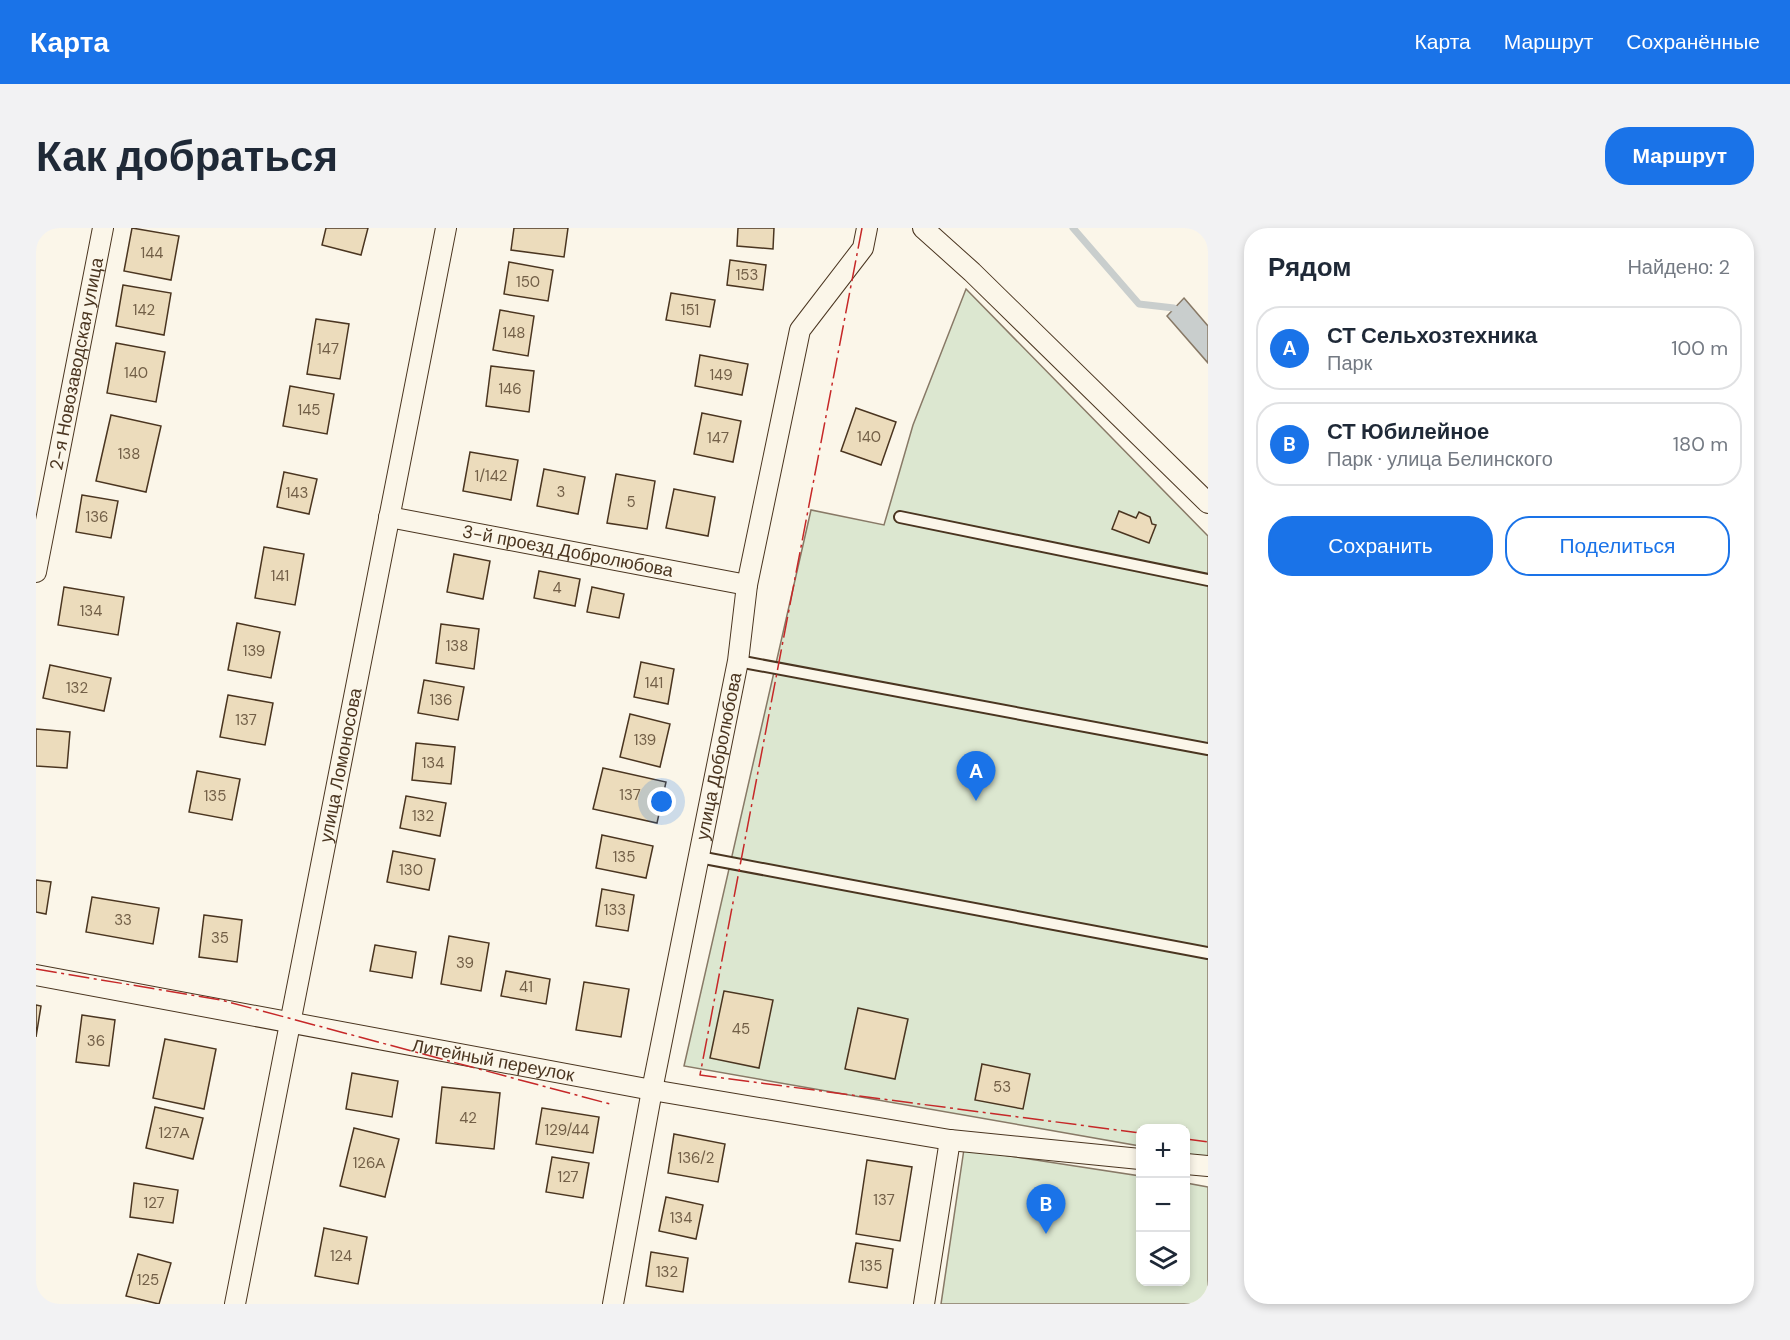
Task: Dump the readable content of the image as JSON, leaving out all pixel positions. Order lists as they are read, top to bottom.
{
  "streets": {
    "street": [
      "2-я Новозаводская улица",
      "3-й проезд Добролюбова",
      "улица Добролюбова",
      "улица Ломоносова",
      "Литейный переулок"
    ]
  },
  "crossings": [
    ["3-й проезд Добролюбова", "улица Добролюбова"],
    ["3-й проезд Добролюбова", "улица Ломоносова"],
    ["улица Добролюбова", "Литейный переулок"],
    ["улица Ломоносова", "Литейный переулок"]
  ],
  "house_numbers": [
    "144",
    "153",
    "150",
    "142",
    "151",
    "148",
    "147",
    "140",
    "149",
    "146",
    "145",
    "140",
    "147",
    "138",
    "1/142",
    "3",
    "143",
    "5",
    "136",
    "141",
    "4",
    "134",
    "138",
    "139",
    "141",
    "132",
    "136",
    "137",
    "139",
    "134",
    "137",
    "135",
    "132",
    "135",
    "130",
    "133",
    "33",
    "35",
    "39",
    "41",
    "45",
    "36",
    "53",
    "42",
    "129/44",
    "127А",
    "136/2",
    "126А",
    "127",
    "137",
    "127",
    "134",
    "124",
    "135",
    "132",
    "125"
  ],
  "page": {
    "header": "Карта",
    "nav": ["Карта", "Маршрут", "Сохранённые"],
    "buttons": [
      "Маршрут",
      ["Сохранить", "Поделиться"]
    ],
    "title": "Как добраться",
    "heading": ["Рядом", "Найдено: 2"],
    "list": [
      {
        "mark": "A",
        "name": "СТ Сельхозтехника",
        "note": "Парк",
        "value": "100 m"
      },
      {
        "mark": "B",
        "name": "СТ Юбилейное",
        "note": "Парк · улица Белинского",
        "value": "180 m"
      }
    ],
    "pins": ["A", "B"],
    "map_buttons": ["+", "−"]
  }
}
